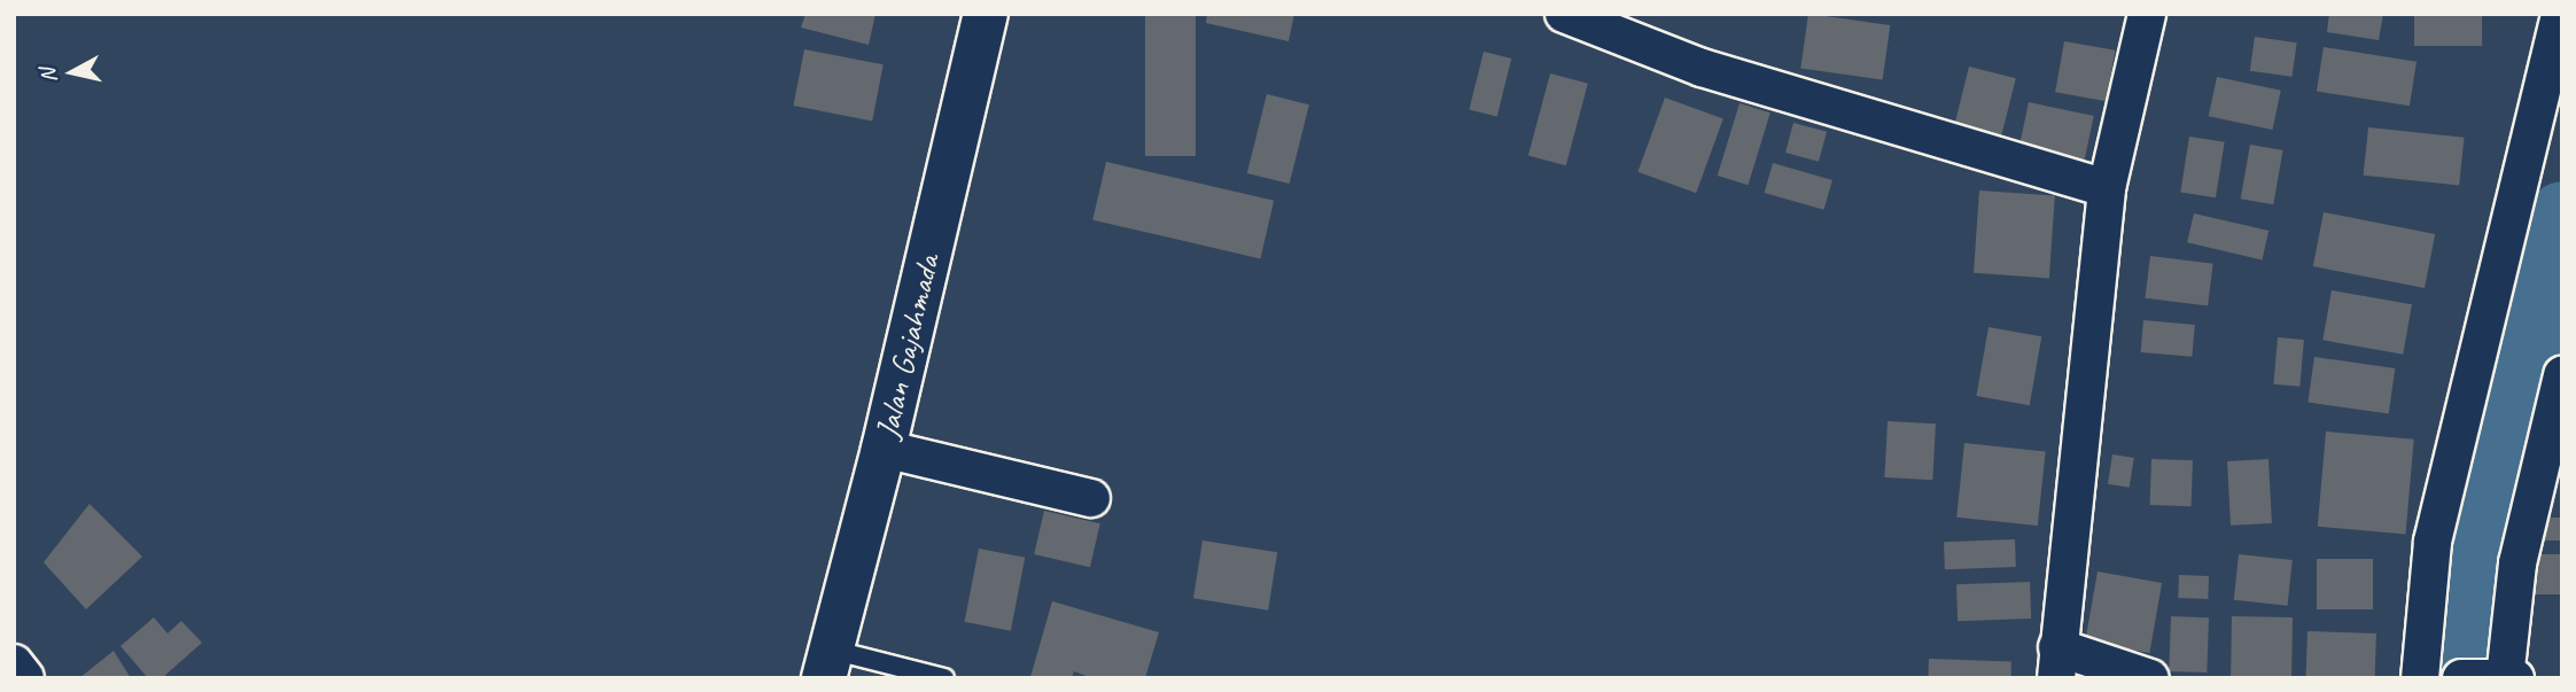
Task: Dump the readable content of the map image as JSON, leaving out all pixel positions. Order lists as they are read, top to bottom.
{
  "streets": {
    "street": ["Jalan Gajahmada"]
  },
  "north": "left"
}
